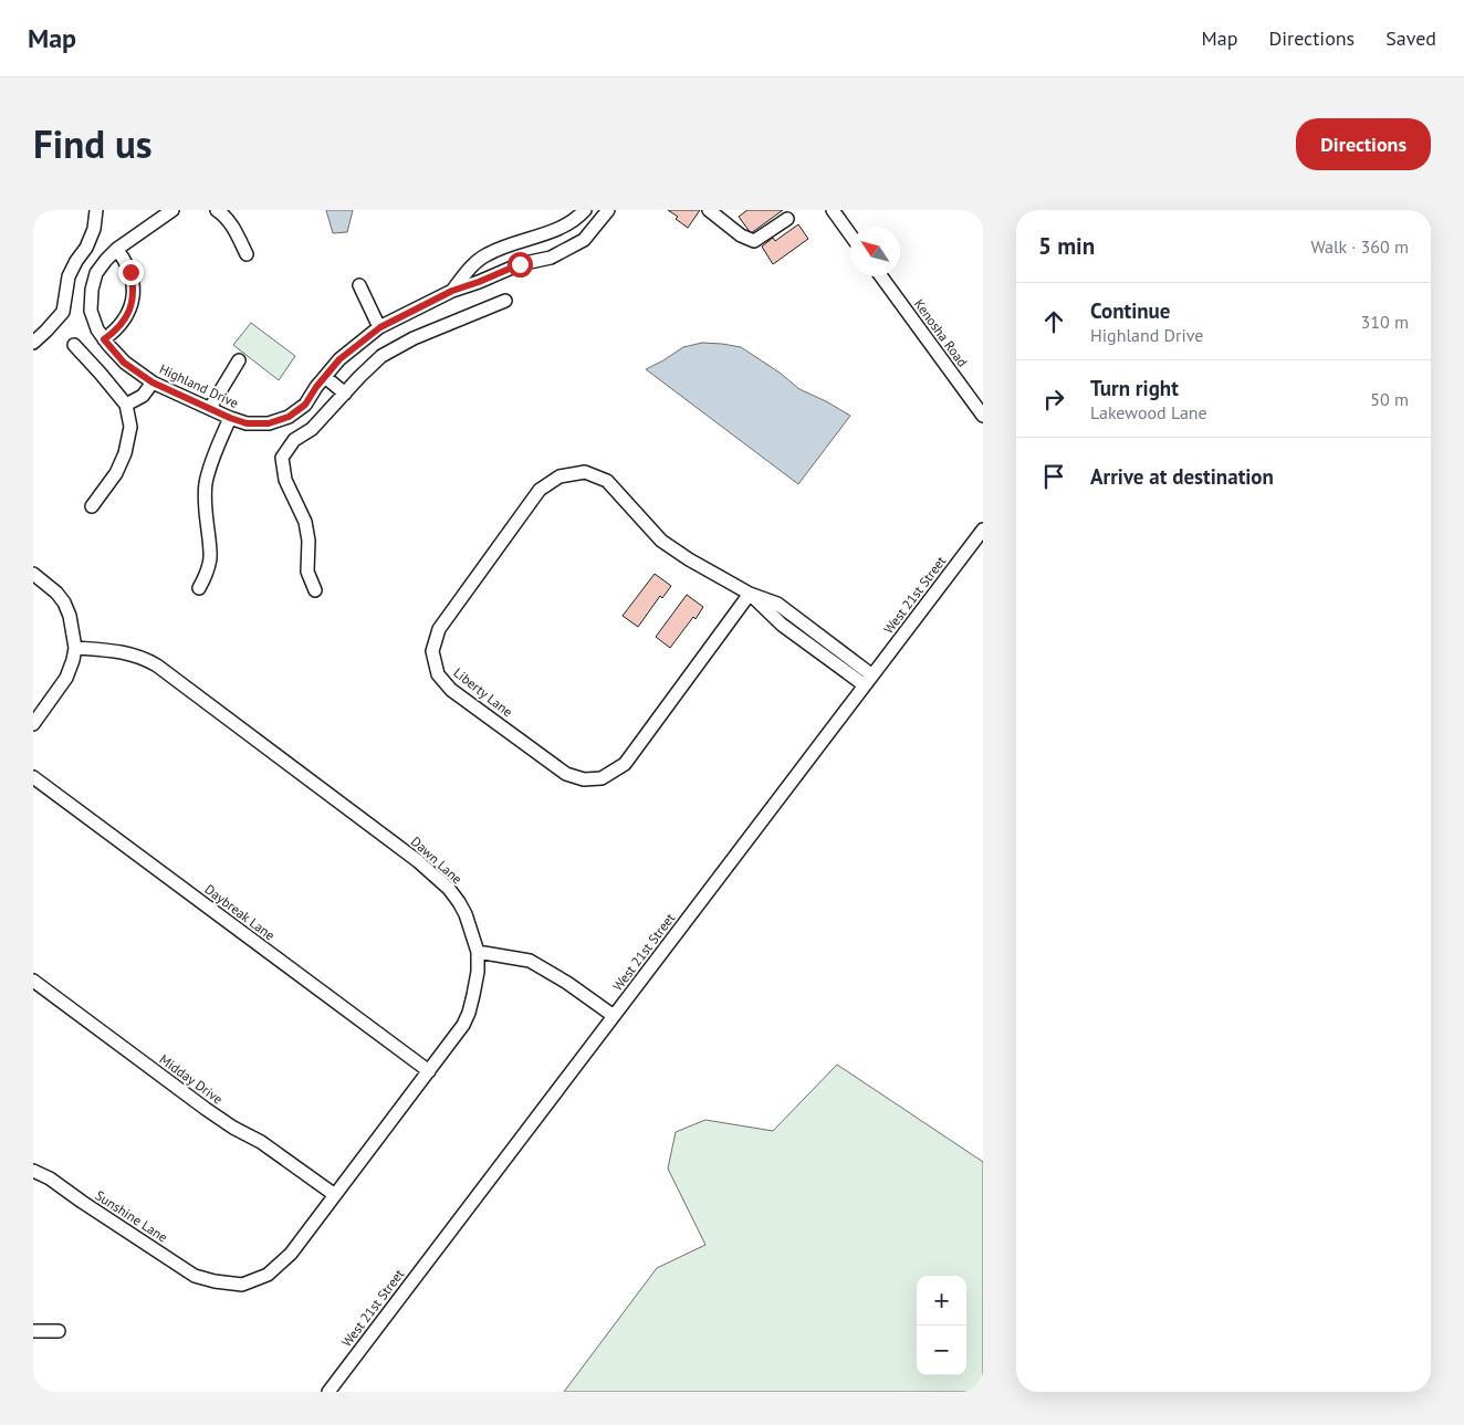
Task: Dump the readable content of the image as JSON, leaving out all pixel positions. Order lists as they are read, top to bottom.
{
  "streets": {
    "street": [
      "Kenosha Road",
      "Highland Drive",
      "West 21st Street",
      "Liberty Lane",
      "Dawn Lane",
      "Daybreak Lane",
      "Midday Drive",
      "Sunshine Lane"
    ]
  },
  "crossings": [
    ["West 21st Street", "Liberty Lane"],
    ["Dawn Lane", "Daybreak Lane"],
    ["Dawn Lane", "Midday Drive"],
    ["Dawn Lane", "Sunshine Lane"]
  ],
  "north": "top left",
  "page": {
    "header": "Map",
    "nav": ["Map", "Directions", "Saved"],
    "title": "Find us",
    "buttons": "Directions",
    "heading": ["5 min", "Walk · 360 m"],
    "list": [
      ["Continue", "Highland Drive", "310 m"],
      ["Turn right", "Lakewood Lane", "50 m"],
      "Arrive at destination"
    ],
    "map_buttons": ["+", "−"]
  }
}
